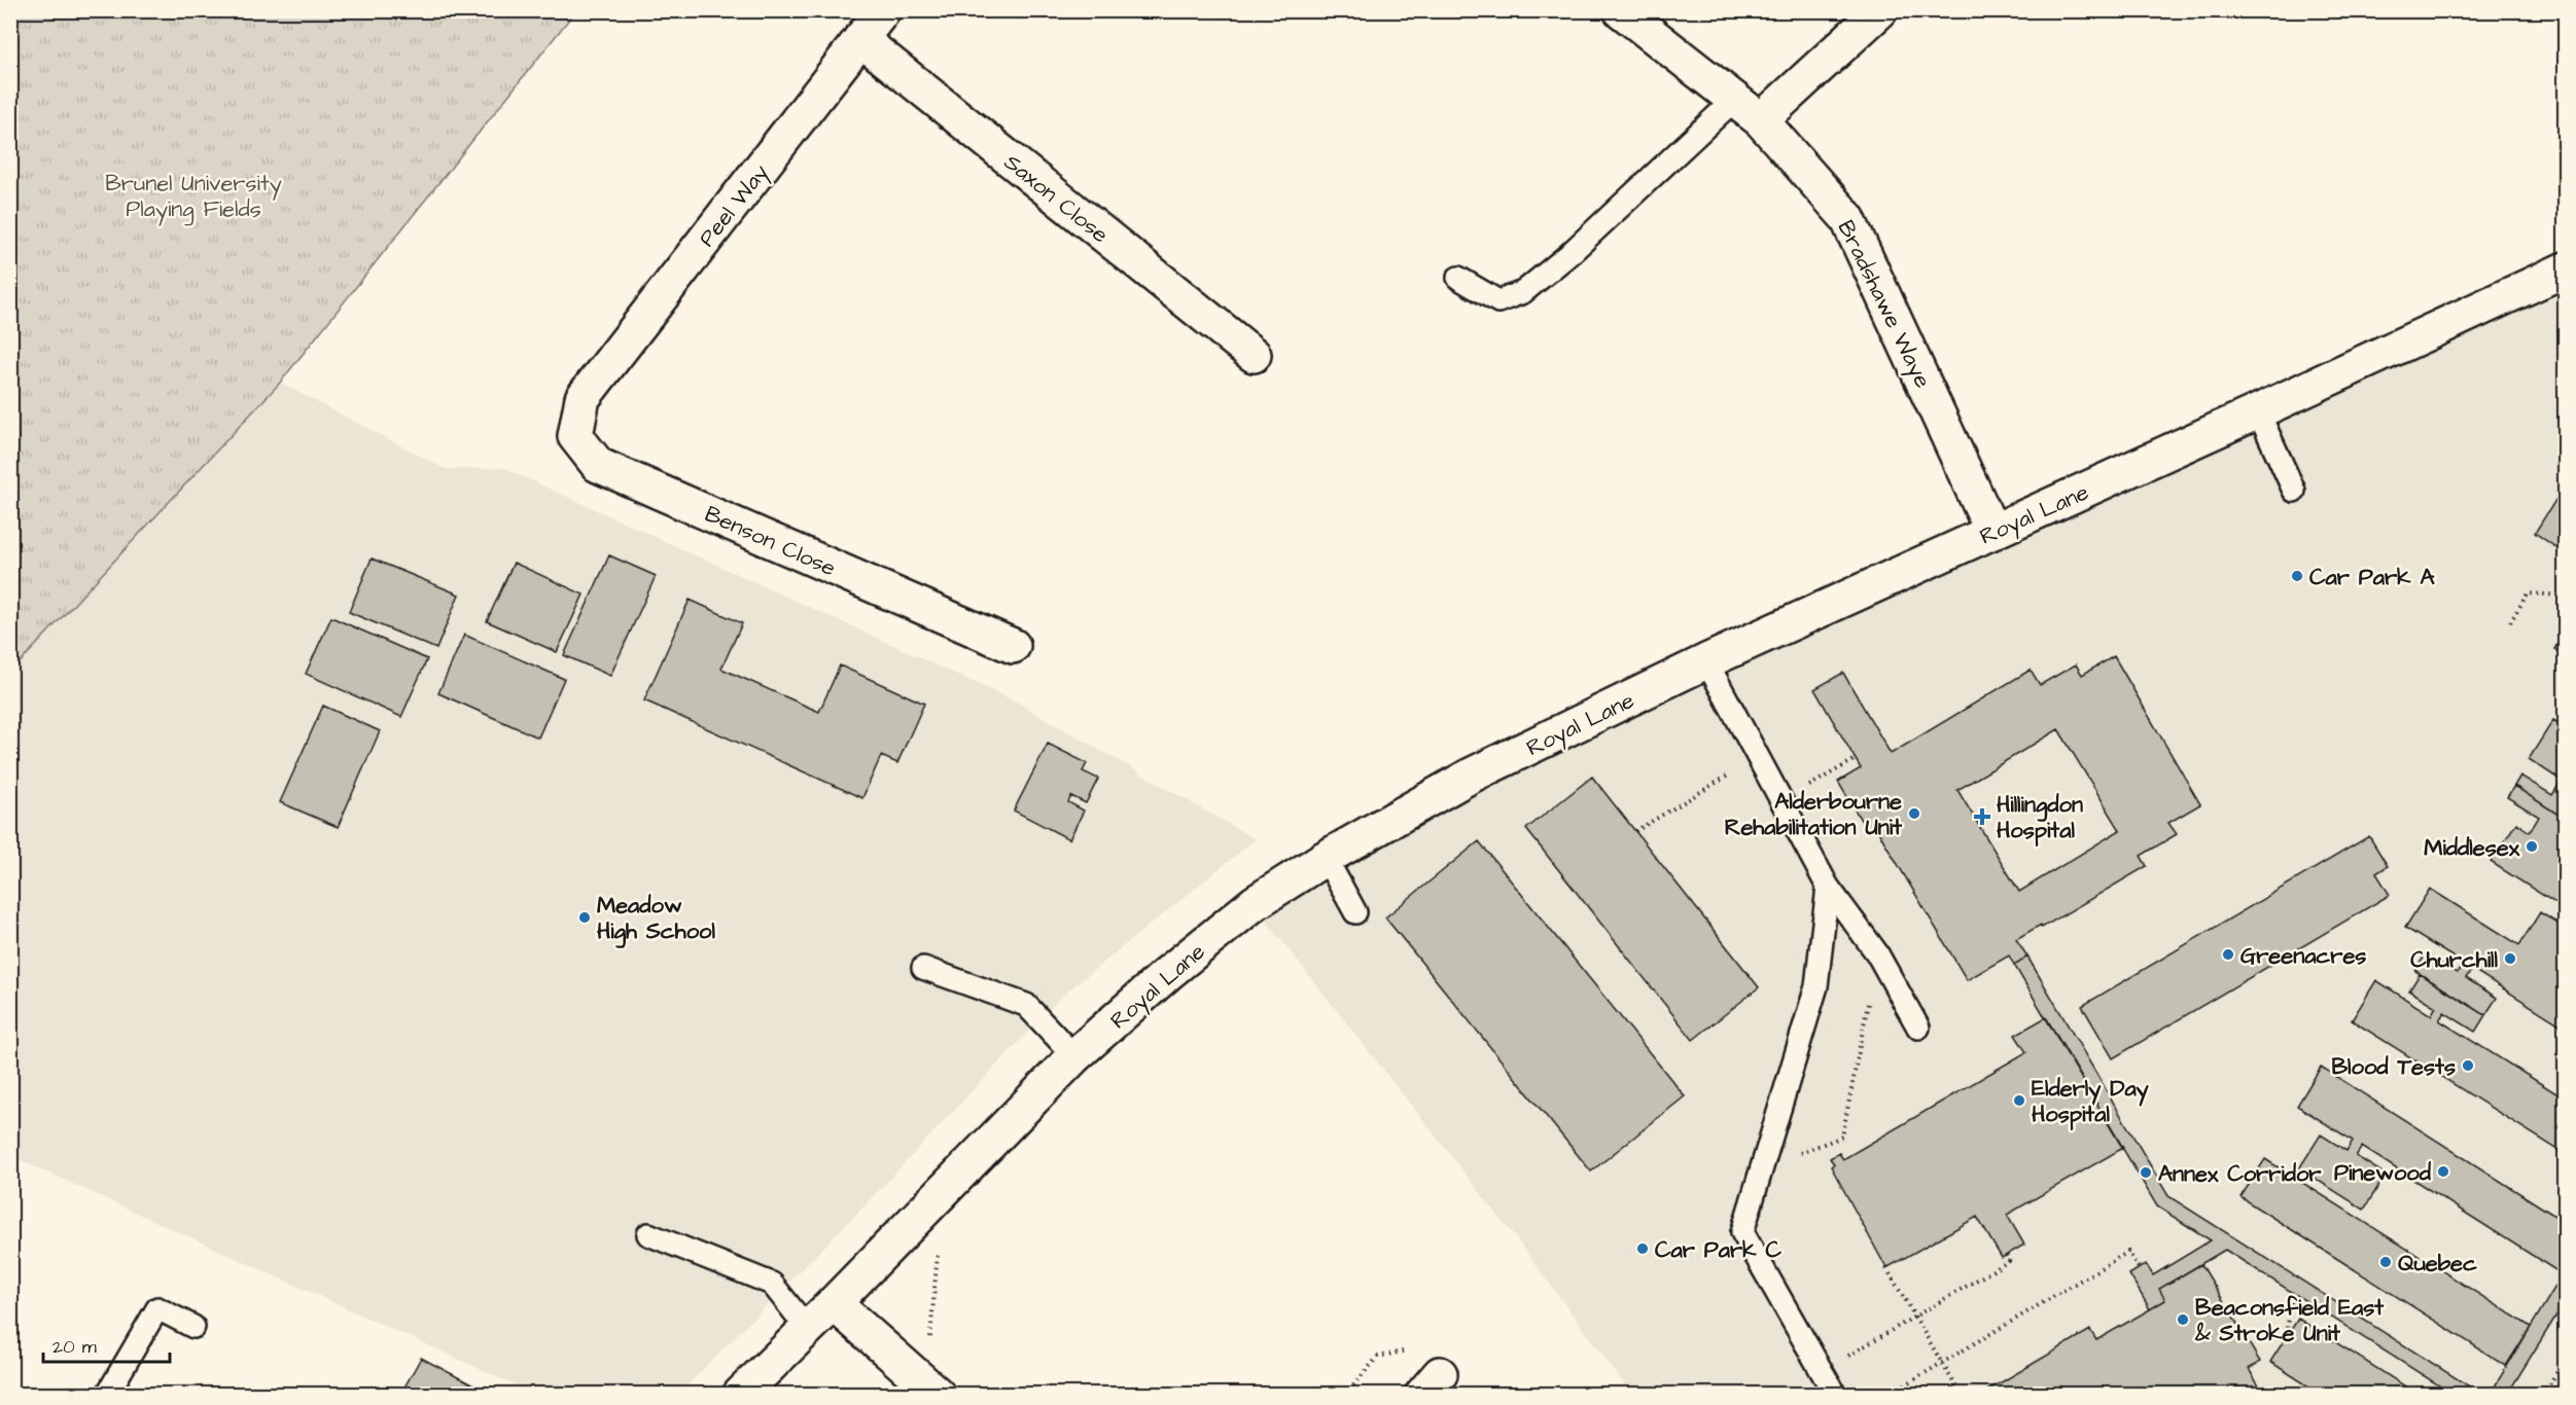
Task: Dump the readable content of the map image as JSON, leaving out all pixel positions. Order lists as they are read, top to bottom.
{
  "streets": {
    "street": [
      "Saxon Close",
      "Peel Way",
      "Bradshawe Waye",
      "Royal Lane",
      "Benson Close"
    ]
  },
  "crossings": [
    ["Saxon Close", "Peel Way"],
    ["Peel Way", "Benson Close"],
    ["Bradshawe Waye", "Royal Lane"]
  ],
  "parks": ["Brunel University Playing Fields"],
  "places": {
    "other": [
      "Car Park A",
      "Alderbourne Rehabilitation Unit",
      "Middlesex",
      "Meadow High School",
      "Greenacres",
      "Churchill",
      "Blood Tests",
      "Elderly Day Hospital",
      "Pinewood",
      "Annex Corridor",
      "Car Park C",
      "Quebec",
      "Beaconsfield East & Stroke Unit"
    ],
    "health": ["Hillingdon Hospital"]
  },
  "scale_bar": "20 m"
}
